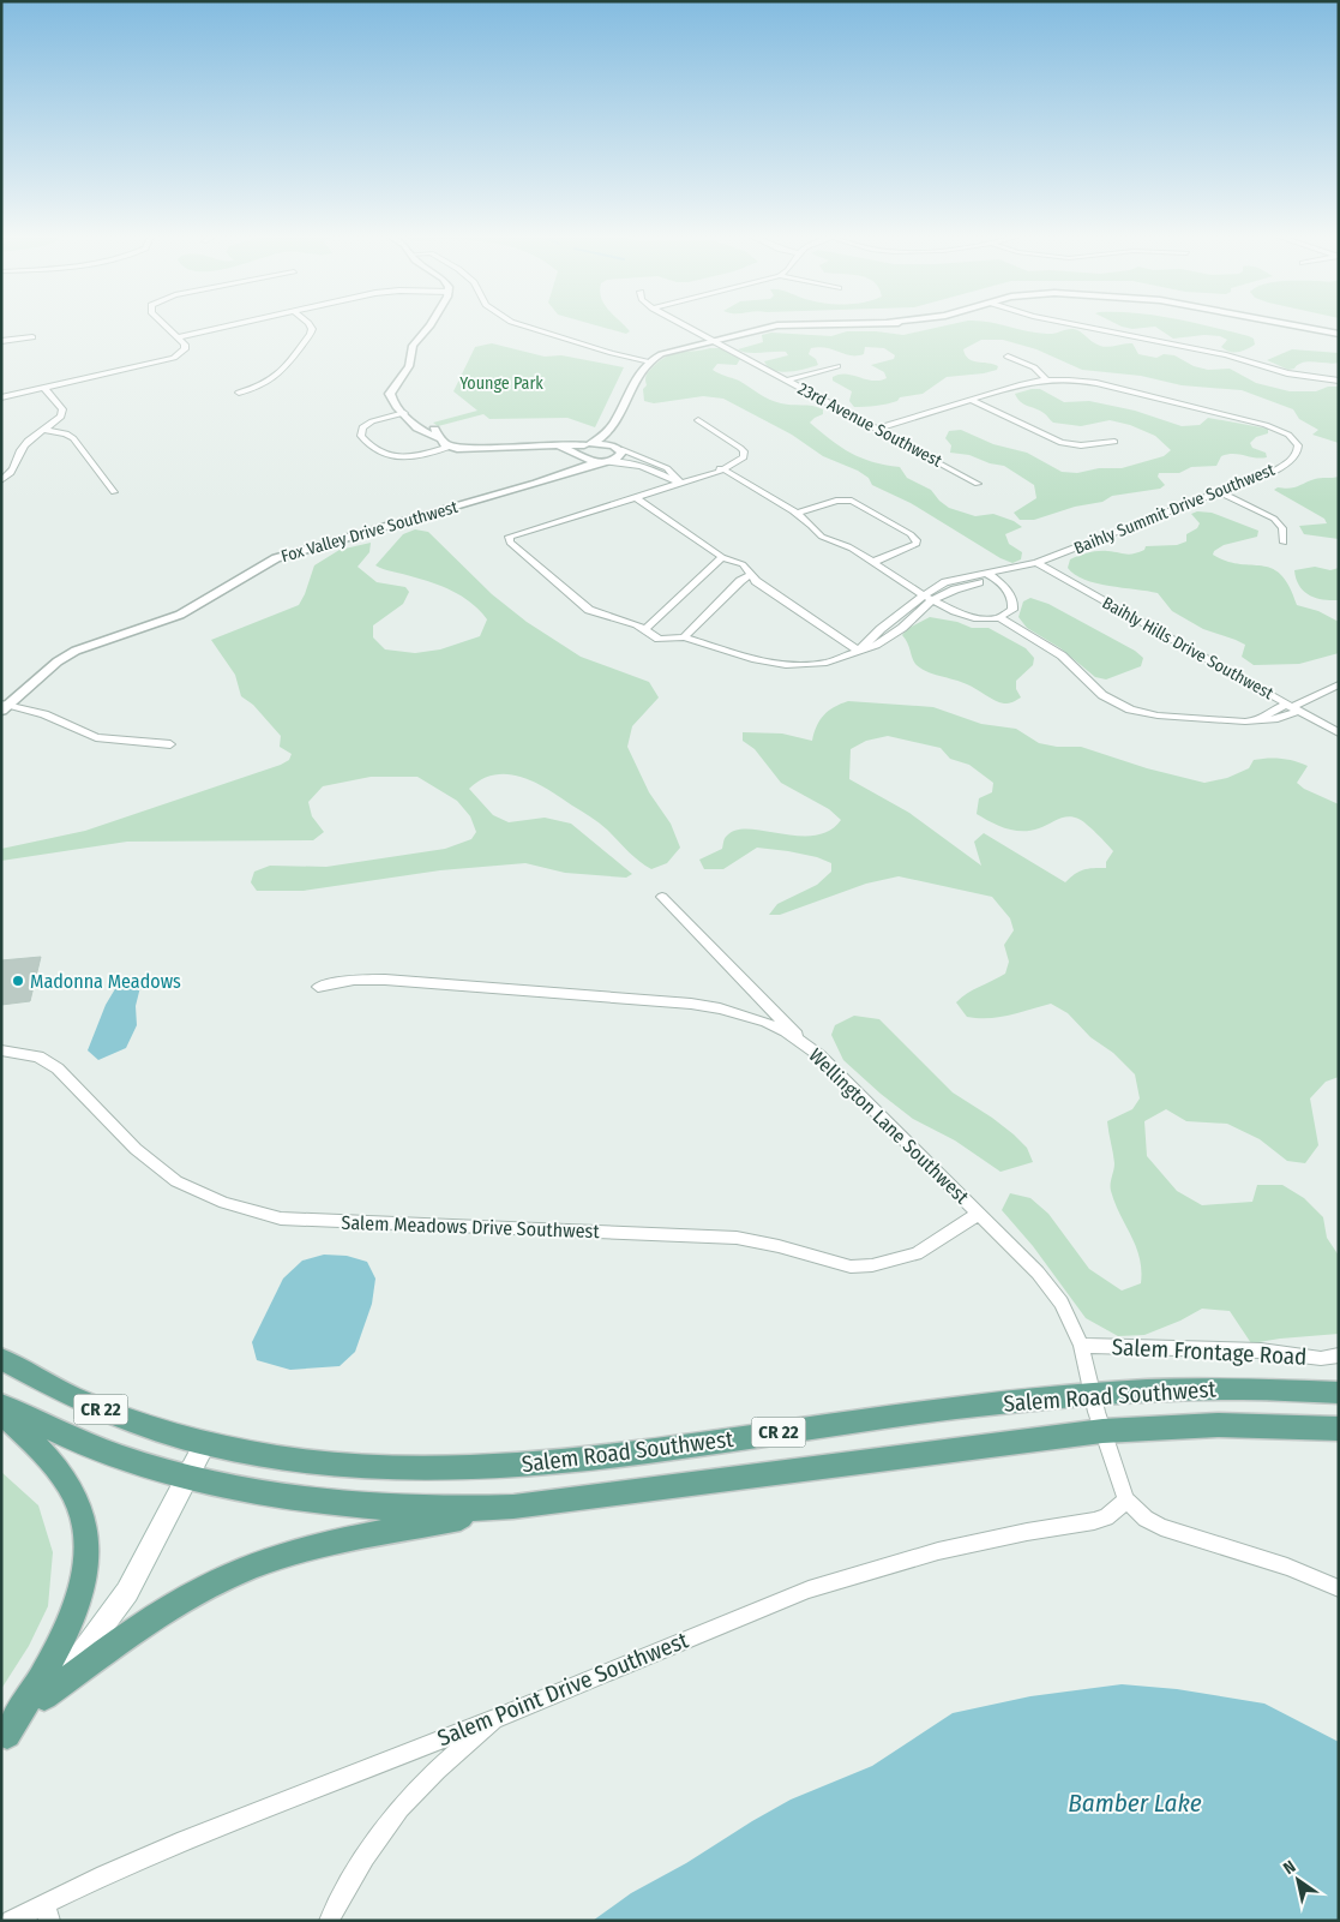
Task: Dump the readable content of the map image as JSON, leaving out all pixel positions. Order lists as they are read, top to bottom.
{
  "streets": {
    "main road": ["Salem Road Southwest", "CR 22"],
    "street": [
      "23rd Avenue Southwest",
      "Baihly Summit Drive Southwest",
      "Fox Valley Drive Southwest",
      "Baihly Hills Drive Southwest",
      "Wellington Lane Southwest",
      "Salem Meadows Drive Southwest",
      "Salem Frontage Road",
      "Salem Point Drive Southwest"
    ]
  },
  "crossings": [
    ["Baihly Summit Drive Southwest", "Baihly Hills Drive Southwest"],
    ["Wellington Lane Southwest", "Salem Meadows Drive Southwest"],
    ["Wellington Lane Southwest", "Salem Frontage Road"],
    ["Wellington Lane Southwest", "Salem Road Southwest"],
    ["Salem Road Southwest", "CR 22"]
  ],
  "water": ["Bamber Lake"],
  "parks": ["Younge Park"],
  "places": ["Madonna Meadows"],
  "north": "top left"
}
